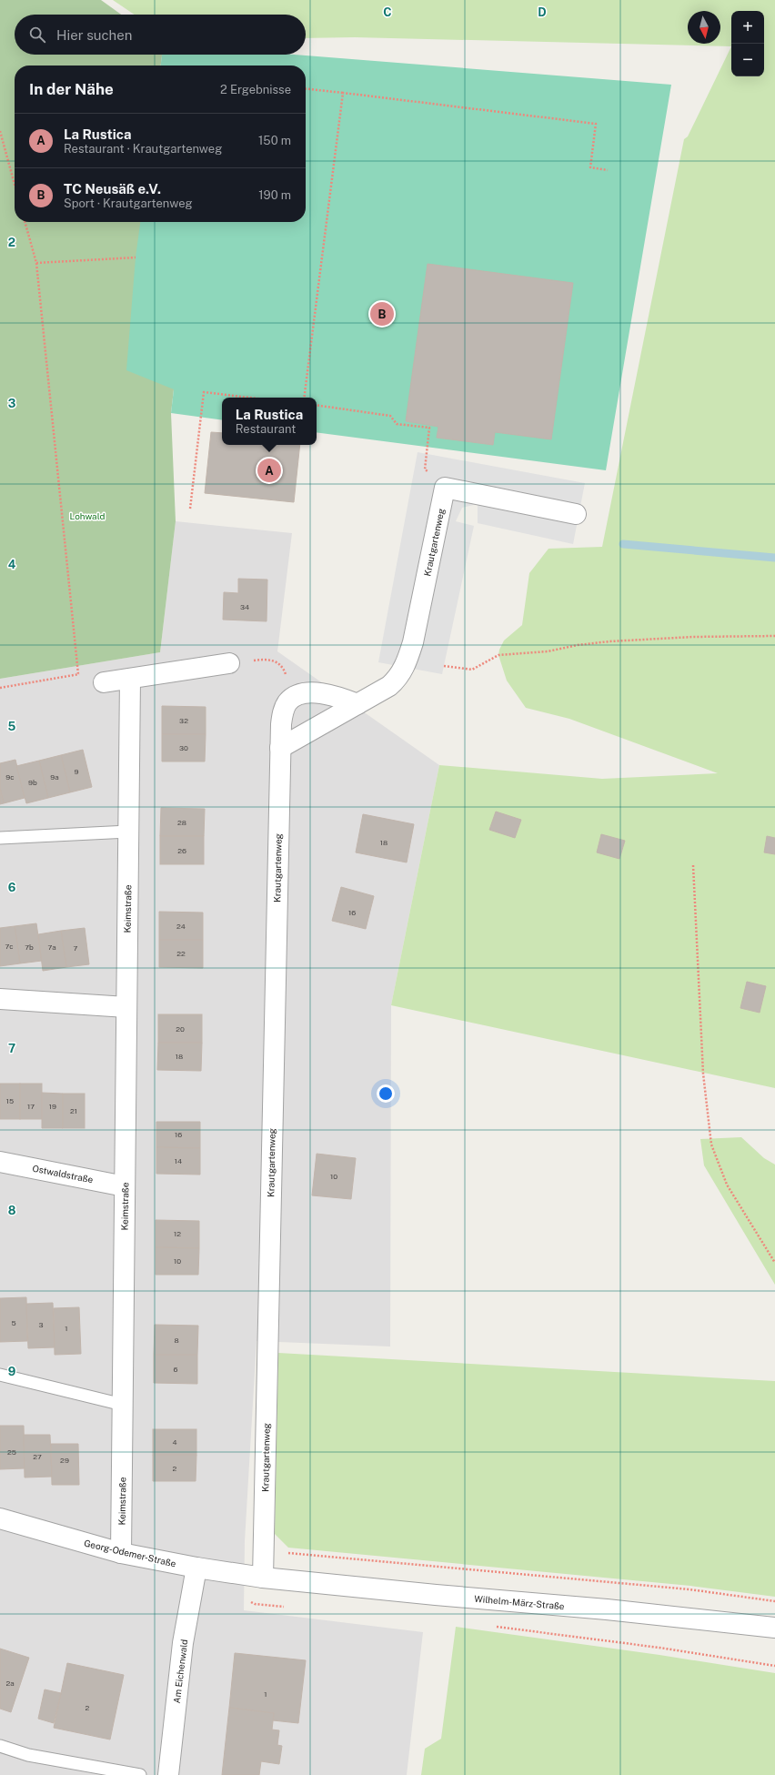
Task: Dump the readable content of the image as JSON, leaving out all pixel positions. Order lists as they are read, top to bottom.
{
  "streets": {
    "street": [
      "Krautgartenweg",
      "Keimstraße",
      "Ostwaldstraße",
      "Georg-Odemer-Straße",
      "Wilhelm-März-Straße",
      "Am Eichenwald"
    ]
  },
  "crossings": [
    ["Krautgartenweg", "Georg-Odemer-Straße"],
    ["Krautgartenweg", "Wilhelm-März-Straße"],
    ["Keimstraße", "Ostwaldstraße"],
    ["Keimstraße", "Georg-Odemer-Straße"],
    ["Georg-Odemer-Straße", "Wilhelm-März-Straße"],
    ["Georg-Odemer-Straße", "Am Eichenwald"]
  ],
  "parks": ["Lohwald"],
  "house_numbers": [
    "34",
    "32",
    "30",
    "9",
    "9c",
    "9a",
    "9b",
    "28",
    "18",
    "26",
    "16",
    "24",
    "7c",
    "7b",
    "7a",
    "7",
    "22",
    "20",
    "18",
    "15",
    "17",
    "19",
    "21",
    "16",
    "14",
    "10",
    "12",
    "10",
    "5",
    "3",
    "1",
    "8",
    "6",
    "4",
    "25",
    "27",
    "29",
    "2",
    "2a",
    "1",
    "2"
  ],
  "north": "bottom",
  "page": {
    "map_buttons": ["+", "−"],
    "search": "Hier suchen",
    "heading": ["In der Nähe", "2 Ergebnisse"],
    "list": [
      {
        "mark": "A",
        "name": "La Rustica",
        "note": "Restaurant · Krautgartenweg",
        "value": "150 m"
      },
      {
        "mark": "B",
        "name": "TC Neusäß e.V.",
        "note": "Sport · Krautgartenweg",
        "value": "190 m"
      }
    ],
    "pins": ["B", "A"],
    "popup": ["La Rustica", "Restaurant"]
  },
  "grid": {
    "columns": ["C", "D"],
    "rows": [
      "2",
      "3",
      "4",
      "5",
      "6",
      "7",
      "8",
      "9"
    ]
  }
}
